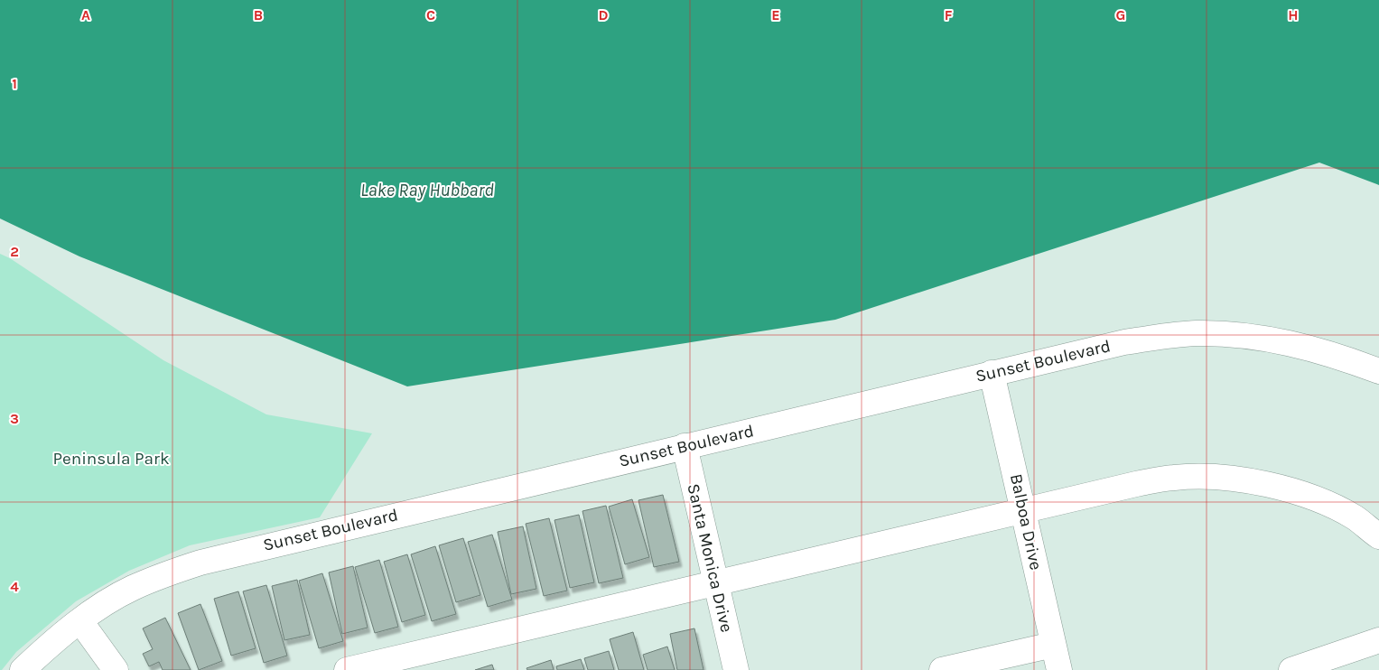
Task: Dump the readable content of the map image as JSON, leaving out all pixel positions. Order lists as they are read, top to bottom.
{
  "streets": {
    "street": ["Sunset Boulevard", "Balboa Drive", "Santa Monica Drive"]
  },
  "crossings": [
    ["Sunset Boulevard", "Balboa Drive"],
    ["Sunset Boulevard", "Santa Monica Drive"]
  ],
  "water": ["Lake Ray Hubbard"],
  "parks": ["Peninsula Park"],
  "grid": {
    "columns": [
      "A",
      "B",
      "C",
      "D",
      "E",
      "F",
      "G",
      "H"
    ],
    "rows": [
      "1",
      "2",
      "3",
      "4"
    ]
  }
}
